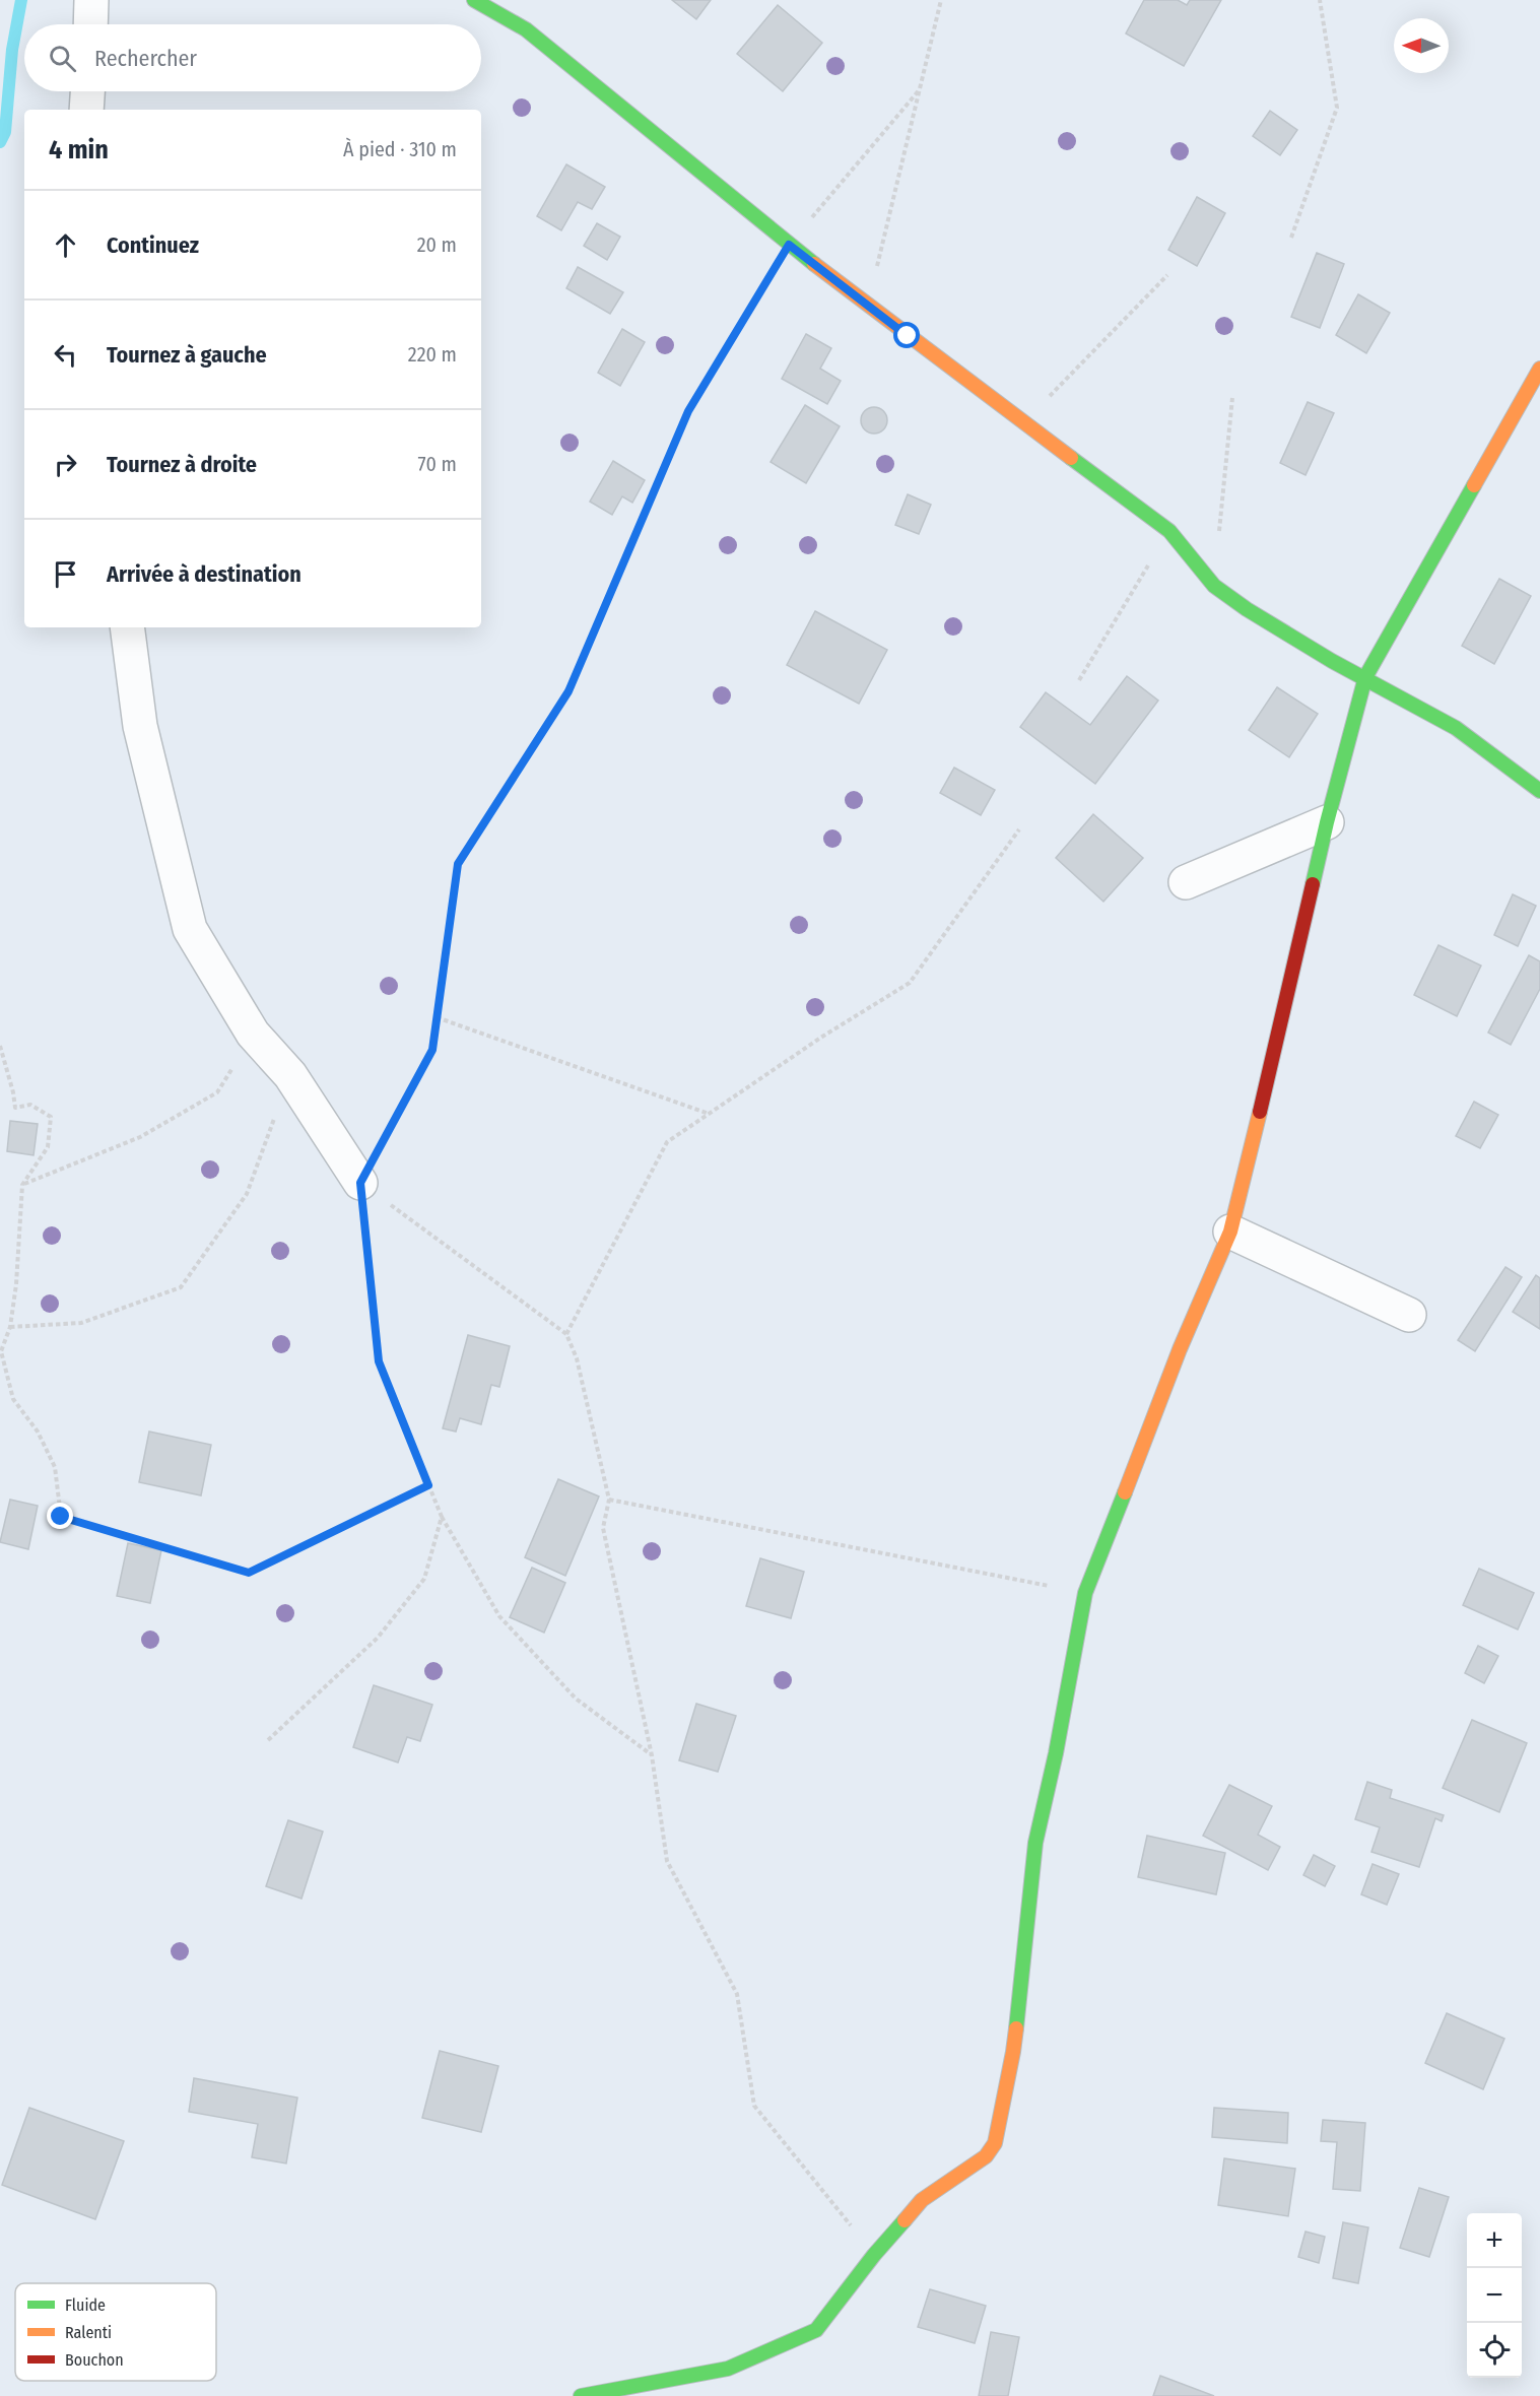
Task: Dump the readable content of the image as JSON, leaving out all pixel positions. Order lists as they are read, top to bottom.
{
  "legend": ["Fluide", "Ralenti", "Bouchon"],
  "north": "left",
  "page": {
    "search": "Rechercher",
    "heading": ["4 min", "À pied · 310 m"],
    "list": [
      ["Continuez", "20 m"],
      ["Tournez à gauche", "220 m"],
      ["Tournez à droite", "70 m"],
      "Arrivée à destination"
    ],
    "map_buttons": ["+", "−"]
  }
}
